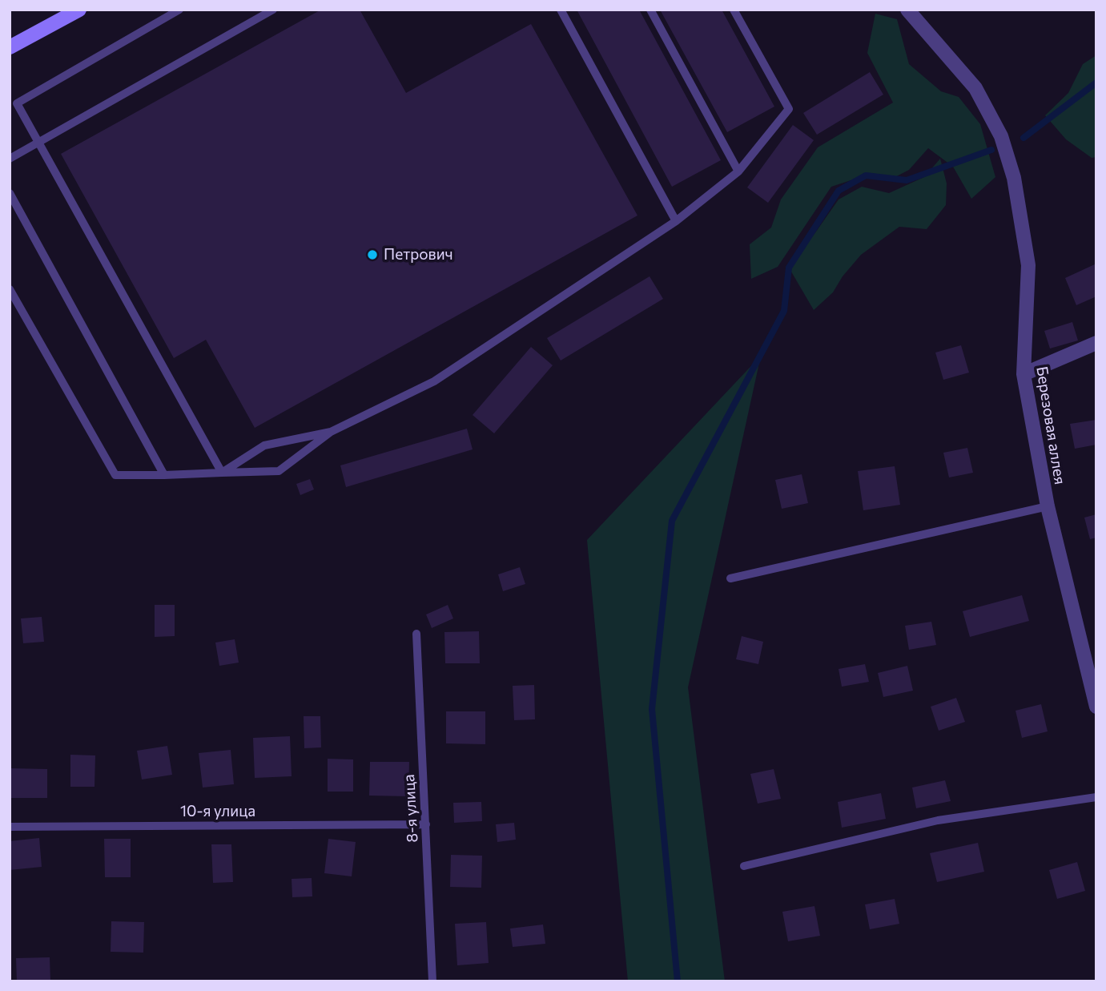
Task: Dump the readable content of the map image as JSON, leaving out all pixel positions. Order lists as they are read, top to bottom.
{
  "streets": {
    "street": ["Березовая аллея"],
    "lane": ["8-я улица", "10-я улица"]
  },
  "crossings": [
    ["8-я улица", "10-я улица"]
  ],
  "places": ["Петрович"]
}
